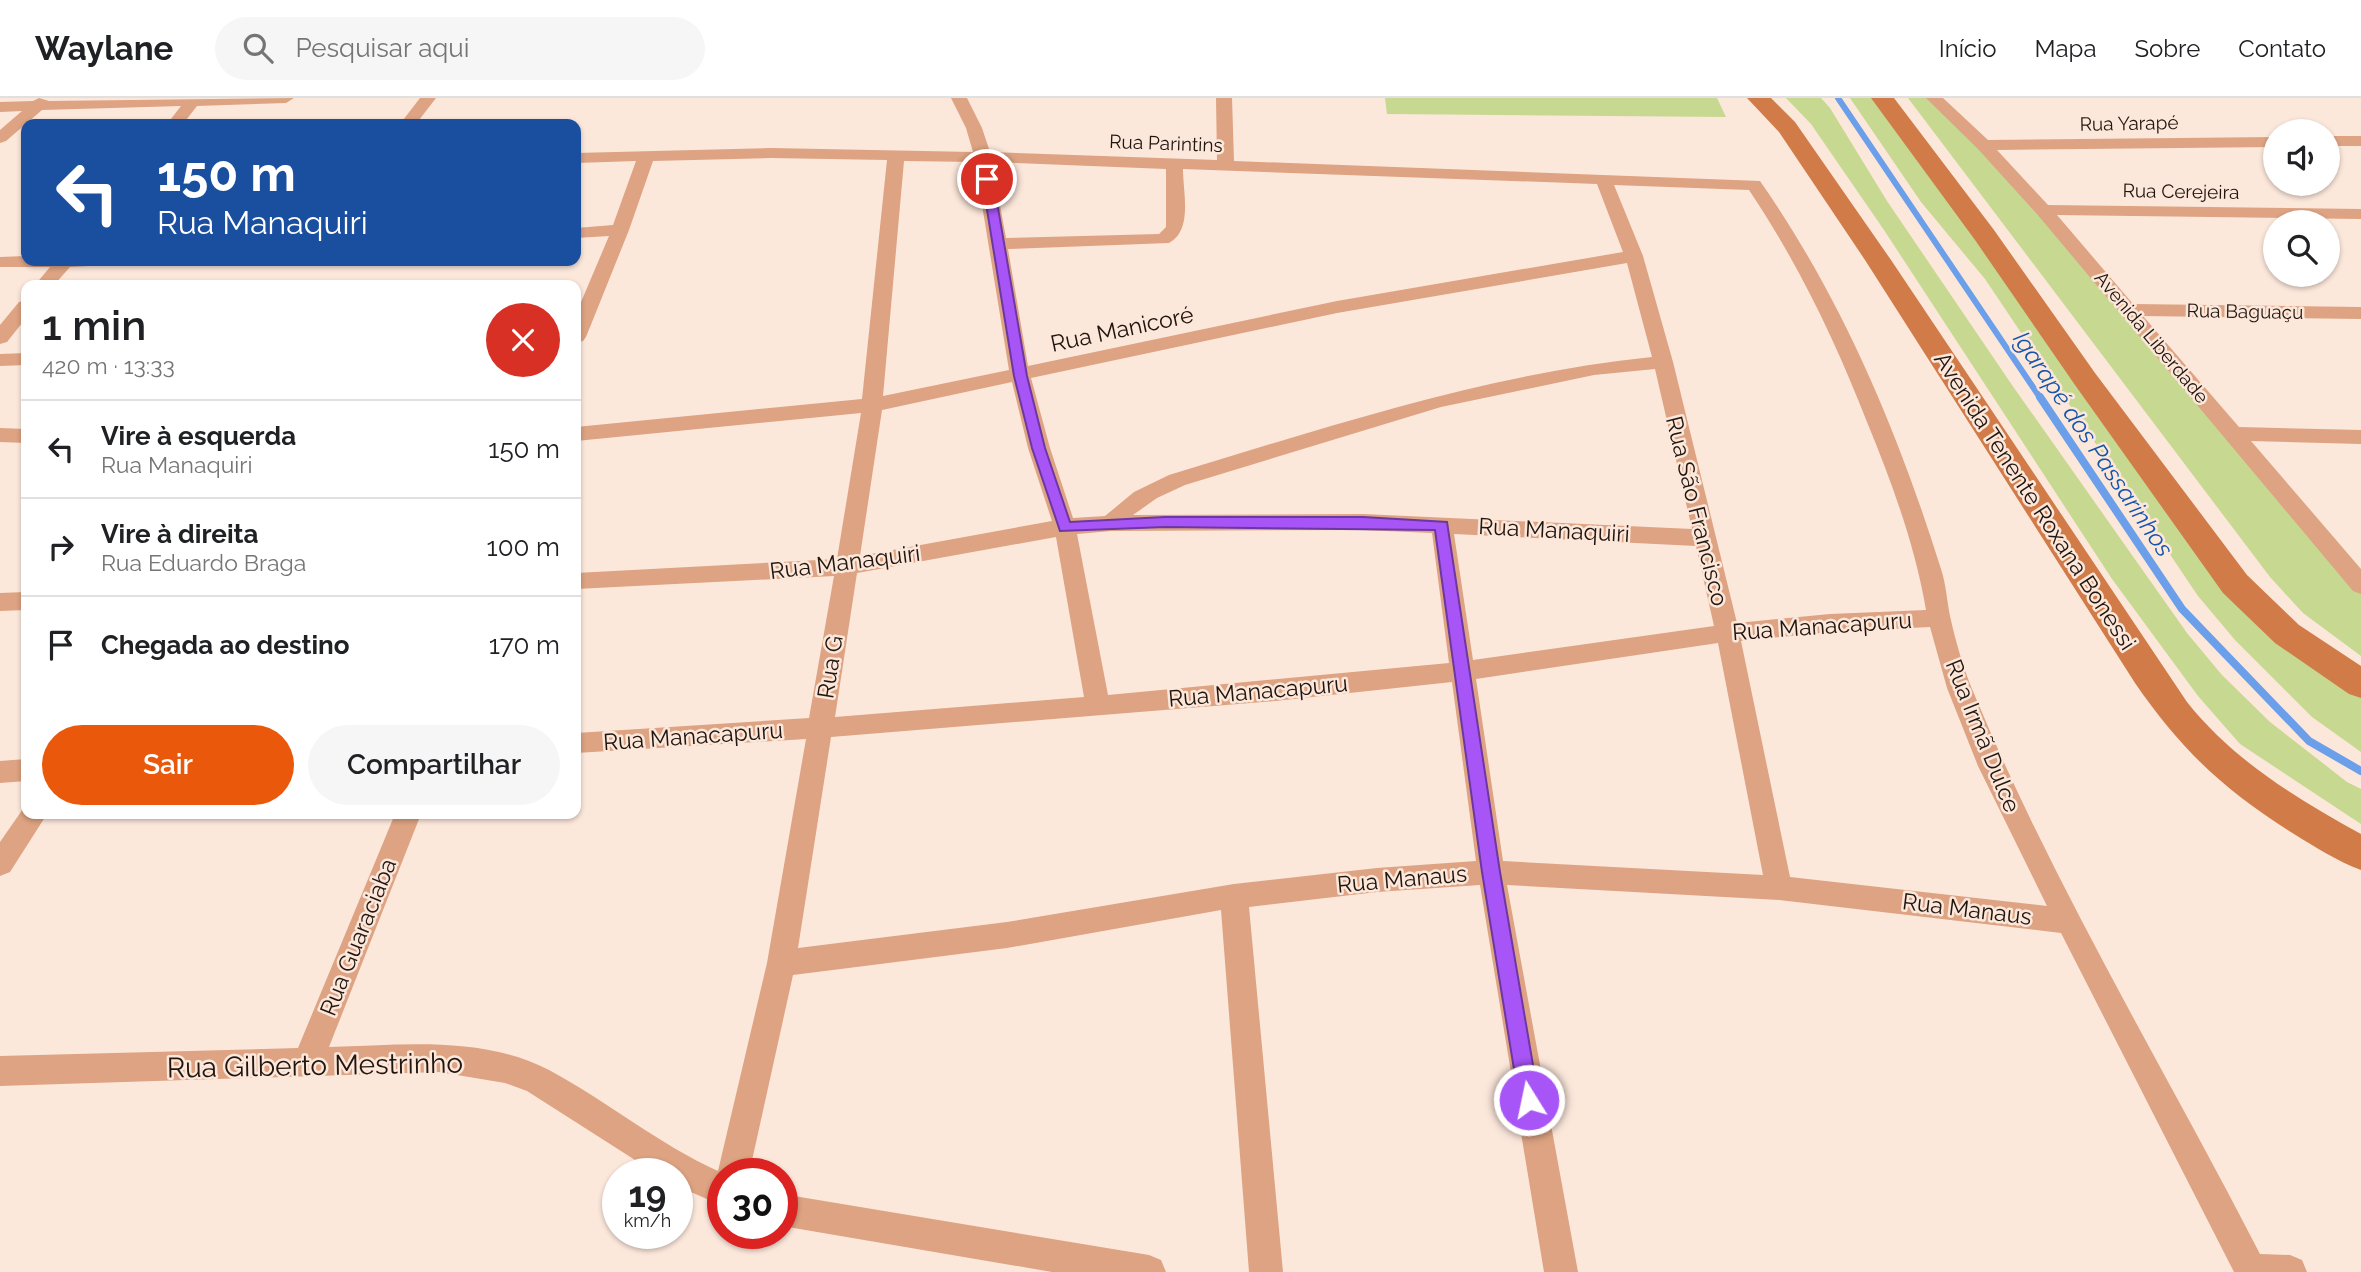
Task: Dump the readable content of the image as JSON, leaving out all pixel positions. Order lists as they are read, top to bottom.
{
  "streets": {
    "street": [
      "Rua Yarapé",
      "Rua Parintins",
      "Rua Cerejeira",
      "Rua Baguaçu",
      "Rua Manicoré",
      "Avenida Liberdade",
      "Avenida Tenente Roxana Bonessi",
      "Rua São Francisco",
      "Rua Manaquiri",
      "Rua Manacapuru",
      "Rua G",
      "Rua Irmã Dulce",
      "Rua Manaus",
      "Rua Guaraciaba",
      "Rua Gilberto Mestrinho"
    ]
  },
  "crossings": [
    ["Rua Yarapé", "Avenida Liberdade"],
    ["Rua Parintins", "Rua São Francisco"],
    ["Rua Parintins", "Rua G"],
    ["Rua Parintins", "Rua Irmã Dulce"],
    ["Rua Cerejeira", "Avenida Liberdade"],
    ["Rua Baguaçu", "Avenida Liberdade"],
    ["Rua Manicoré", "Rua São Francisco"],
    ["Rua Manicoré", "Rua G"],
    ["Rua São Francisco", "Rua Manaquiri"],
    ["Rua São Francisco", "Rua Manacapuru"],
    ["Rua São Francisco", "Rua Manaus"],
    ["Rua Manaquiri", "Rua G"],
    ["Rua Manacapuru", "Rua G"],
    ["Rua Manacapuru", "Rua Irmã Dulce"],
    ["Rua G", "Rua Manaus"],
    ["Rua Irmã Dulce", "Rua Manaus"],
    ["Rua Guaraciaba", "Rua Gilberto Mestrinho"]
  ],
  "water": ["Igarapé dos Passarinhos"],
  "page": {
    "header": "Waylane",
    "search": "Pesquisar aqui",
    "nav": [
      "Início",
      "Mapa",
      "Sobre",
      "Contato"
    ],
    "turn": ["150 m", "Rua Manaquiri"],
    "heading": ["1 min", "420 m · 13:33"],
    "list": [
      {
        "name": "Vire à esquerda",
        "note": "Rua Manaquiri",
        "value": "150 m"
      },
      {
        "name": "Vire à direita",
        "note": "Rua Eduardo Braga",
        "value": "100 m"
      },
      {
        "name": "Chegada ao destino",
        "value": "170 m"
      }
    ],
    "buttons": ["Sair", "Compartilhar"],
    "speed": "19 km/h",
    "limit": "30"
  }
}
